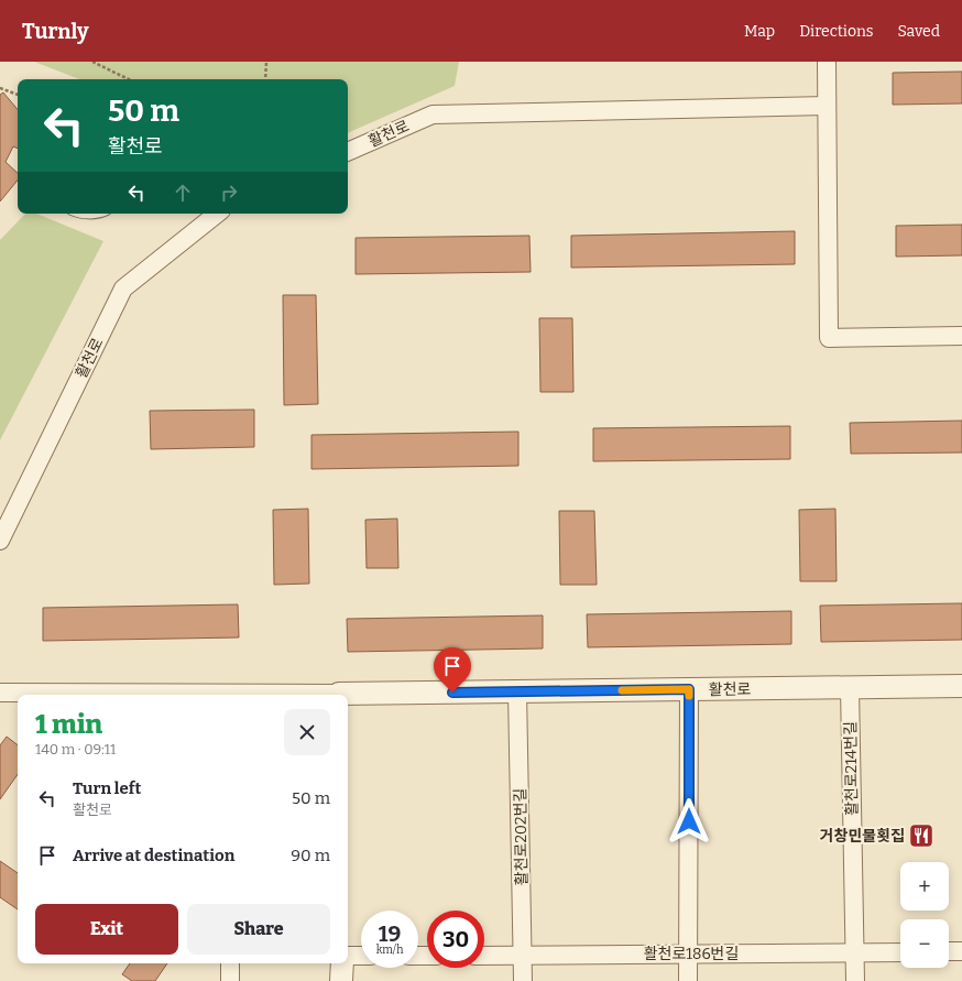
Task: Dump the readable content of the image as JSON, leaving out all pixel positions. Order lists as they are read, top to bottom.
{
  "streets": {
    "street": [
      "활천로",
      "활천로214번길",
      "활천로202번길",
      "활천로186번길"
    ]
  },
  "crossings": [
    ["활천로", "활천로214번길"],
    ["활천로", "활천로202번길"],
    ["활천로214번길", "활천로186번길"],
    ["활천로202번길", "활천로186번길"]
  ],
  "places": {
    "restaurant": ["거창민물횟집"]
  },
  "page": {
    "header": "Turnly",
    "nav": ["Map", "Directions", "Saved"],
    "turn": ["50 m", "활천로"],
    "heading": ["1 min", "140 m · 09:11"],
    "list": [
      {
        "name": "Turn left",
        "note": "활천로",
        "value": "50 m"
      },
      {
        "name": "Arrive at destination",
        "value": "90 m"
      }
    ],
    "map_buttons": ["+", "−"],
    "buttons": ["Exit", "Share"],
    "speed": "19 km/h",
    "limit": "30"
  }
}
